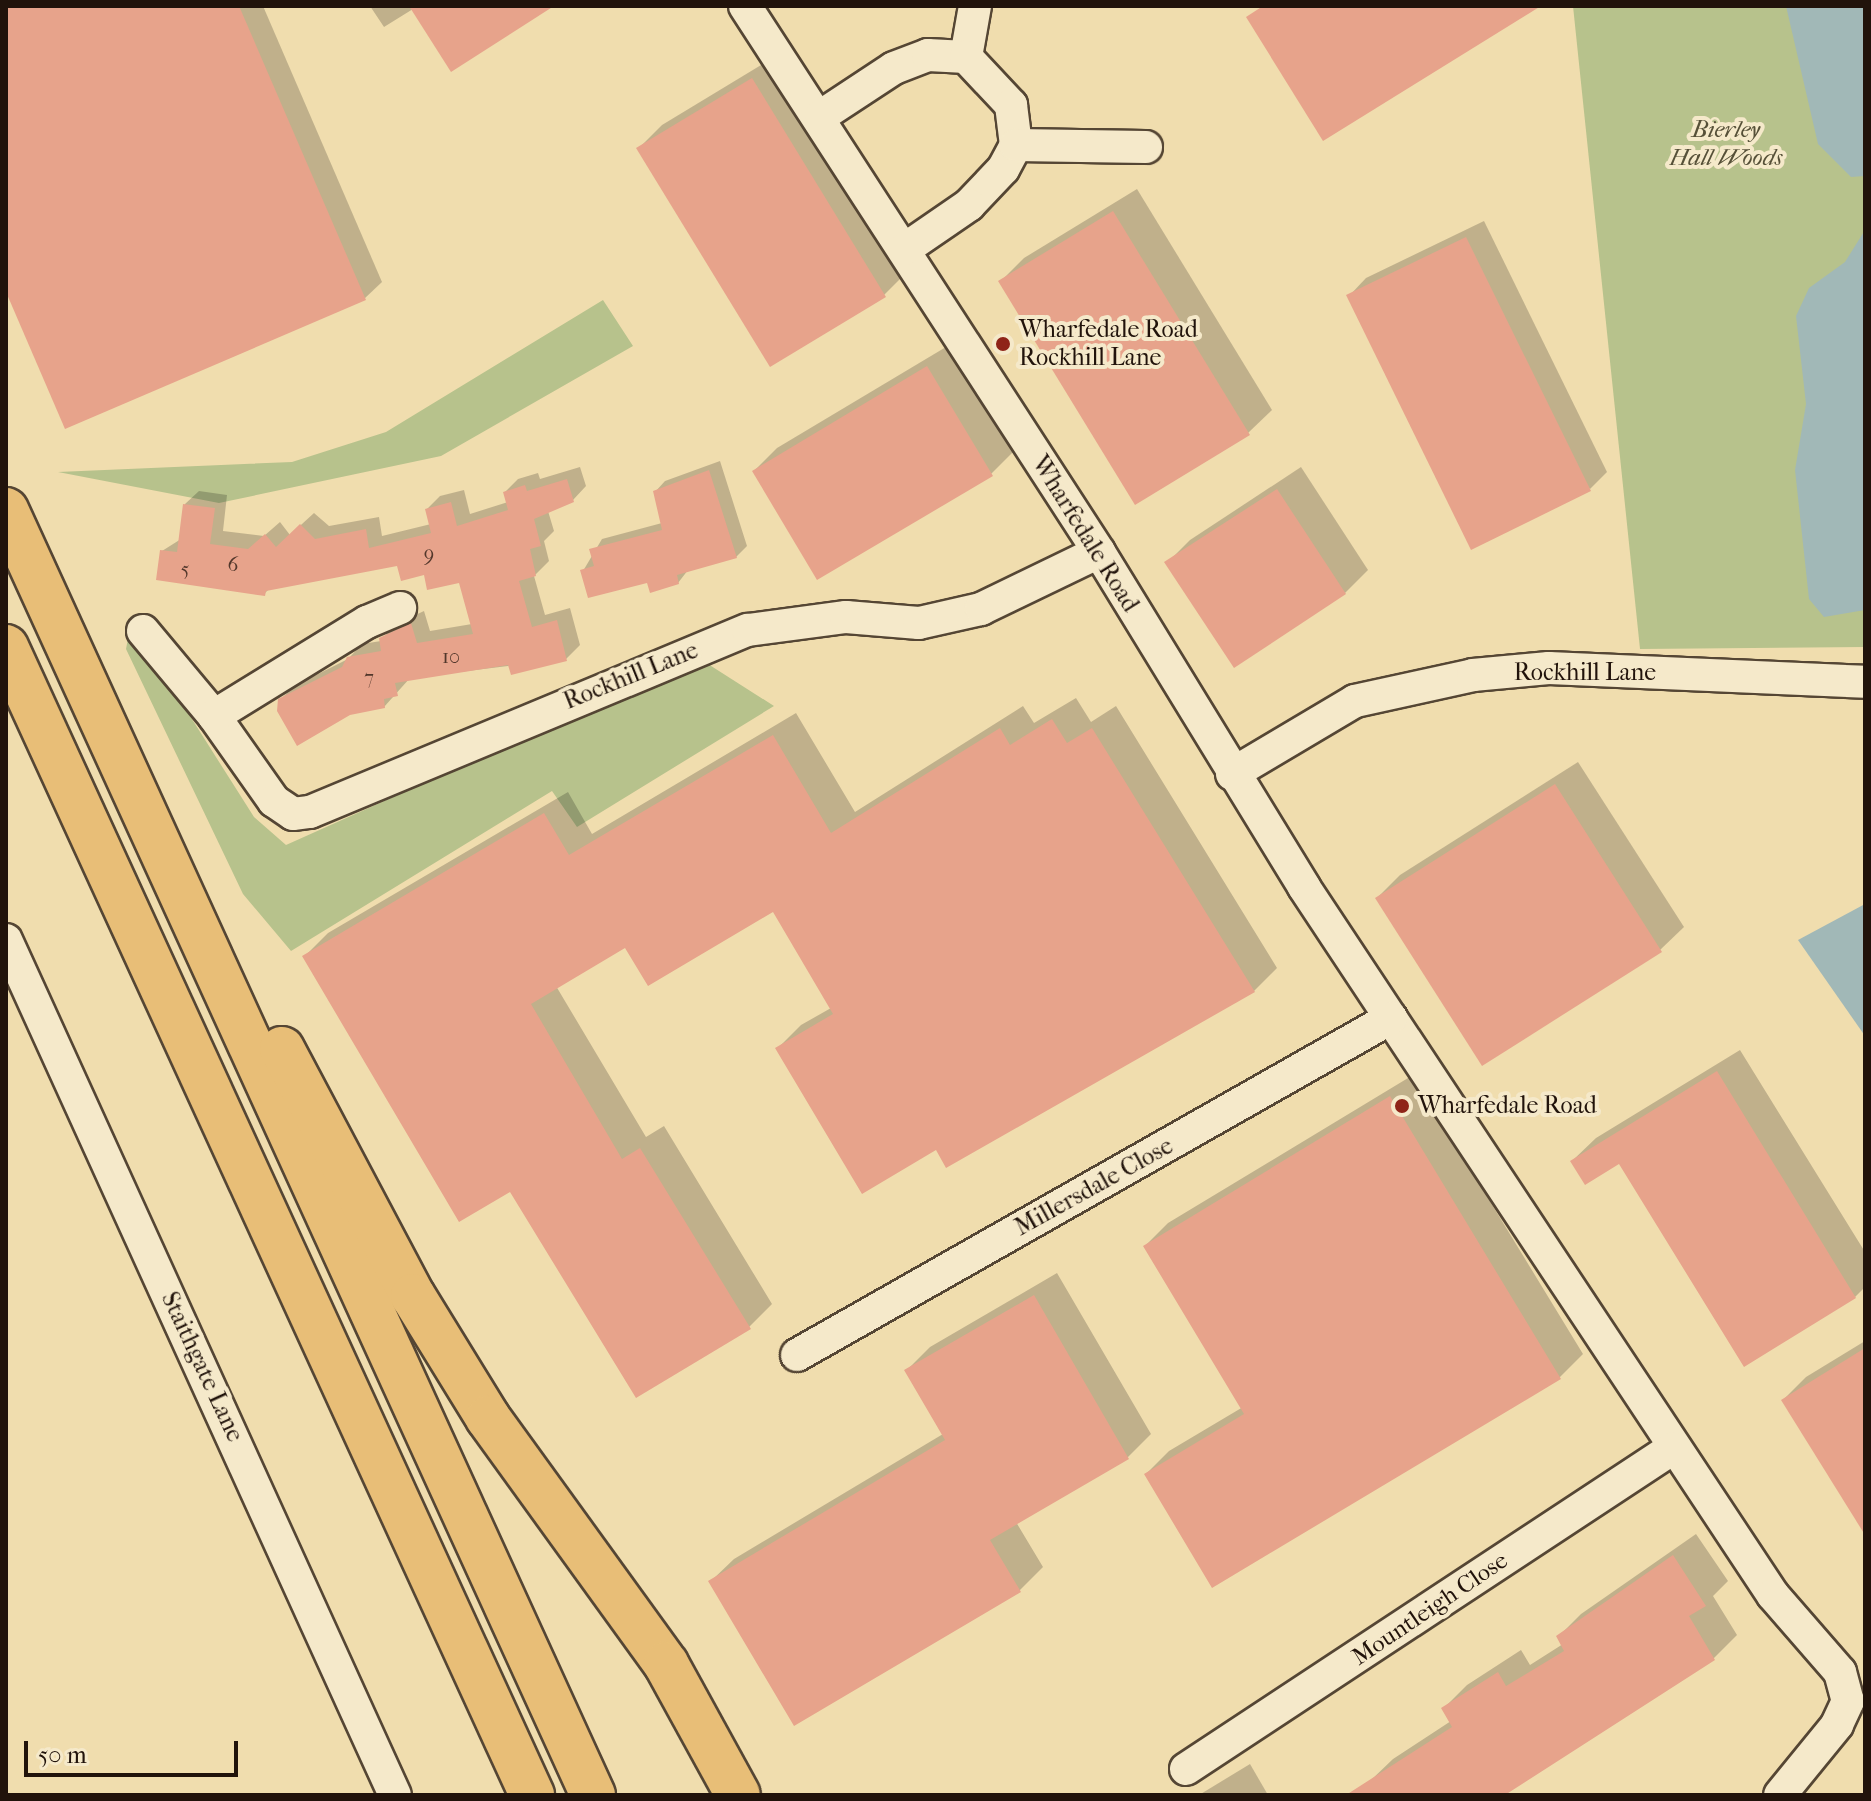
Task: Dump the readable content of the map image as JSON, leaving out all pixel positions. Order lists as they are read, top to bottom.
{
  "streets": {
    "street": [
      "Wharfedale Road",
      "Rockhill Lane",
      "Millersdale Close",
      "Staithgate Lane",
      "Mountleigh Close"
    ]
  },
  "crossings": [
    ["Wharfedale Road", "Rockhill Lane"],
    ["Wharfedale Road", "Millersdale Close"],
    ["Wharfedale Road", "Mountleigh Close"]
  ],
  "parks": ["Bierley Hall Woods"],
  "places": ["Wharfedale Road Rockhill Lane", "Wharfedale Road"],
  "house_numbers": [
    "9",
    "6",
    "5",
    "10",
    "7"
  ],
  "scale_bar": "50 m"
}
